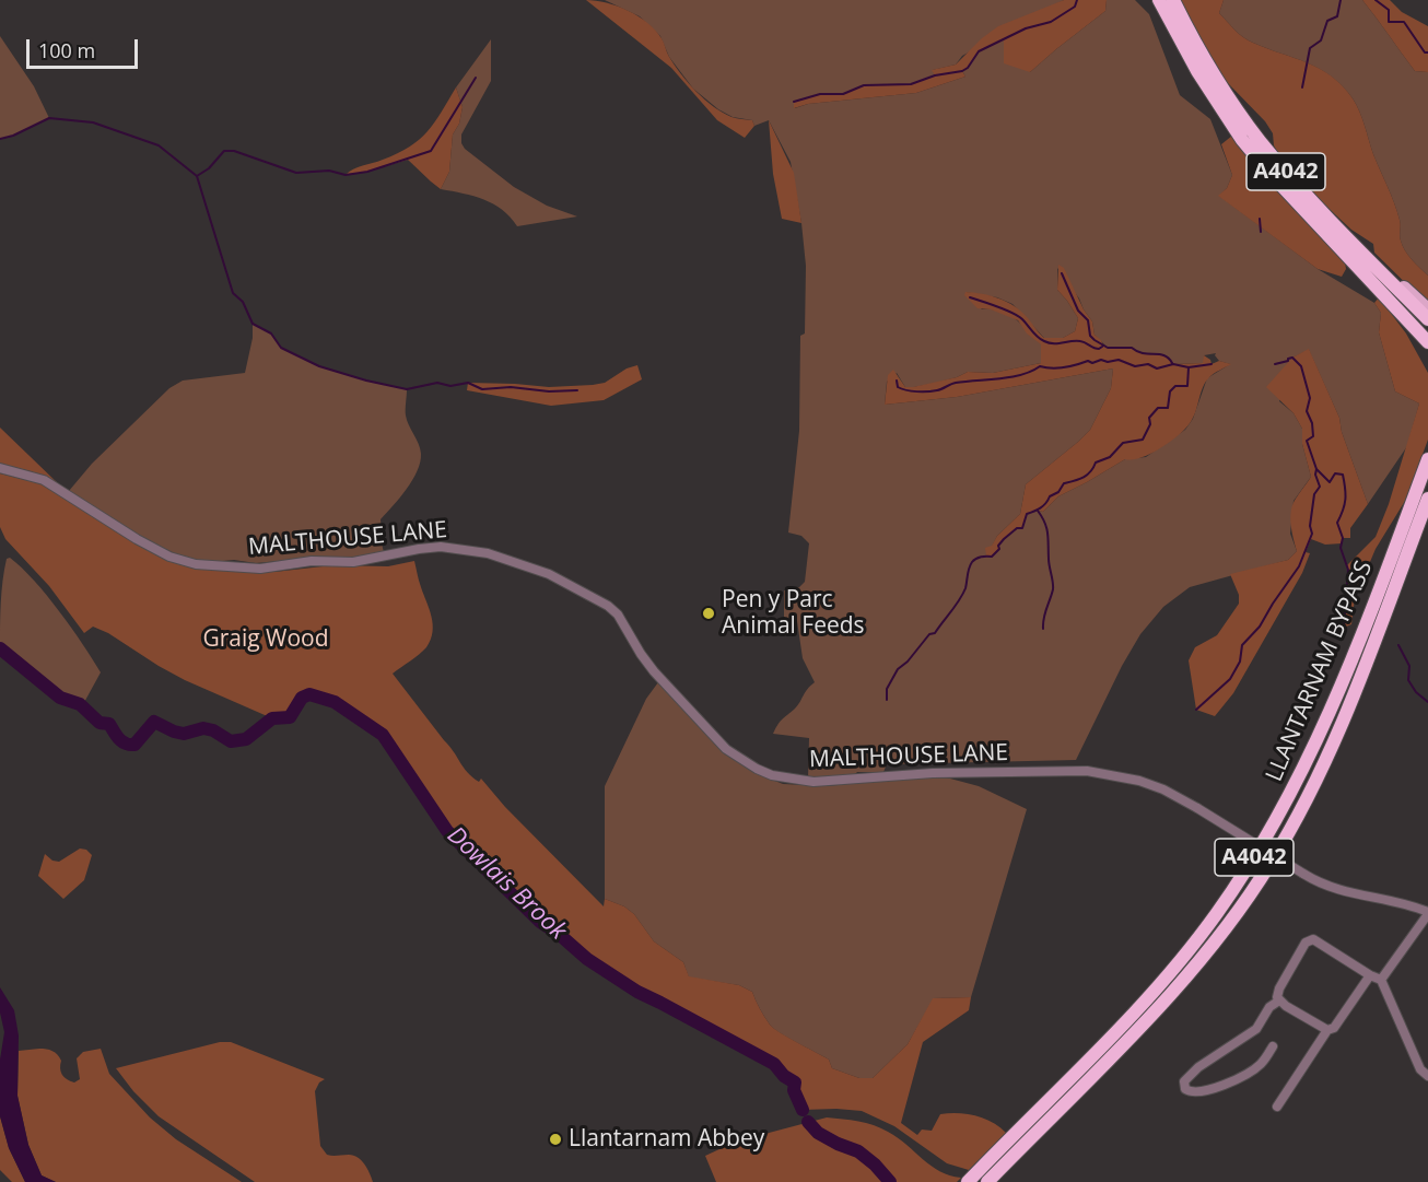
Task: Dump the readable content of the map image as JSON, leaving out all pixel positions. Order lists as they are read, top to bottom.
{
  "streets": {
    "highway": ["A4042", "LLANTARNAM BYPASS"],
    "street": ["MALTHOUSE LANE"]
  },
  "water": ["Dowlais Brook"],
  "parks": ["Graig Wood"],
  "places": ["Pen y Parc Animal Feeds", "Llantarnam Abbey"],
  "scale_bar": "100 m"
}
